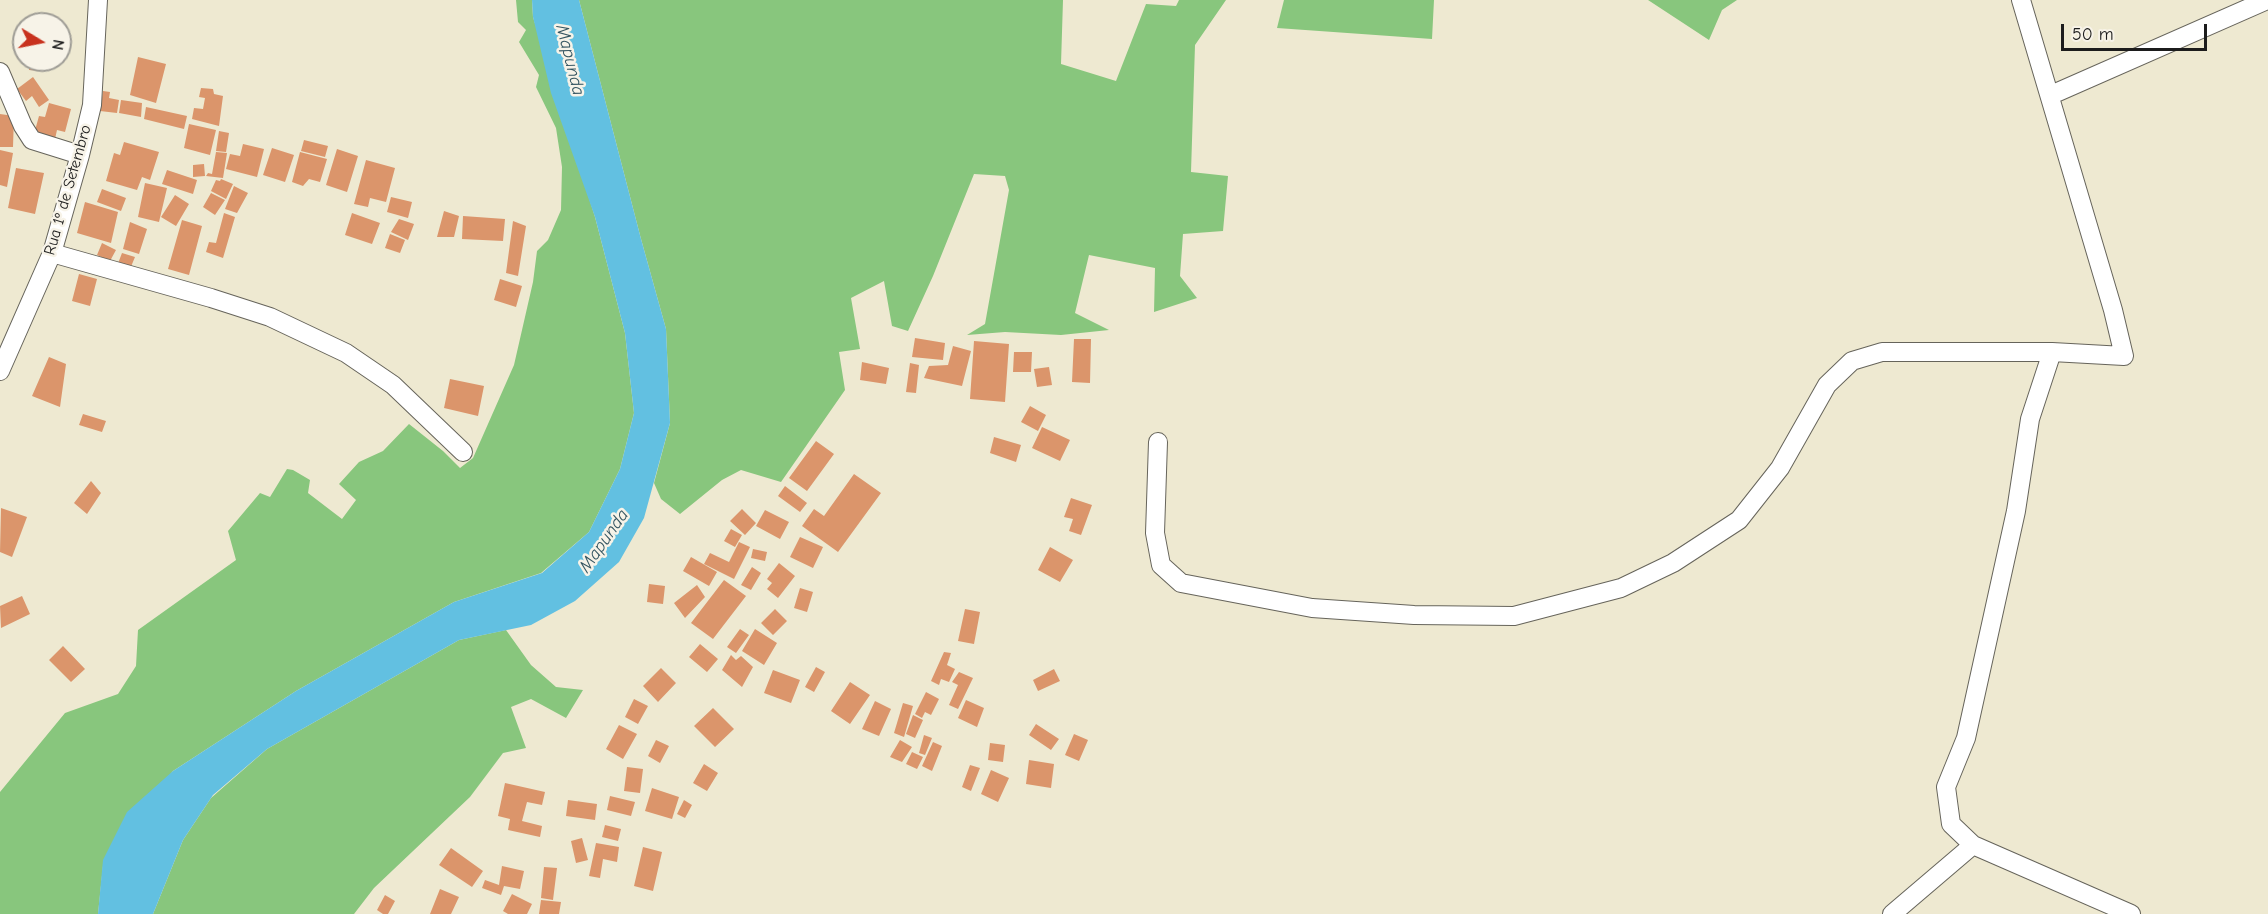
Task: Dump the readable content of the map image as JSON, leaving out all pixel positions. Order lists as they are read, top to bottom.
{
  "streets": {
    "street": ["Rua 1º de Setembro"]
  },
  "water": ["Mapunda"],
  "scale_bar": "50 m",
  "north": "right"
}
